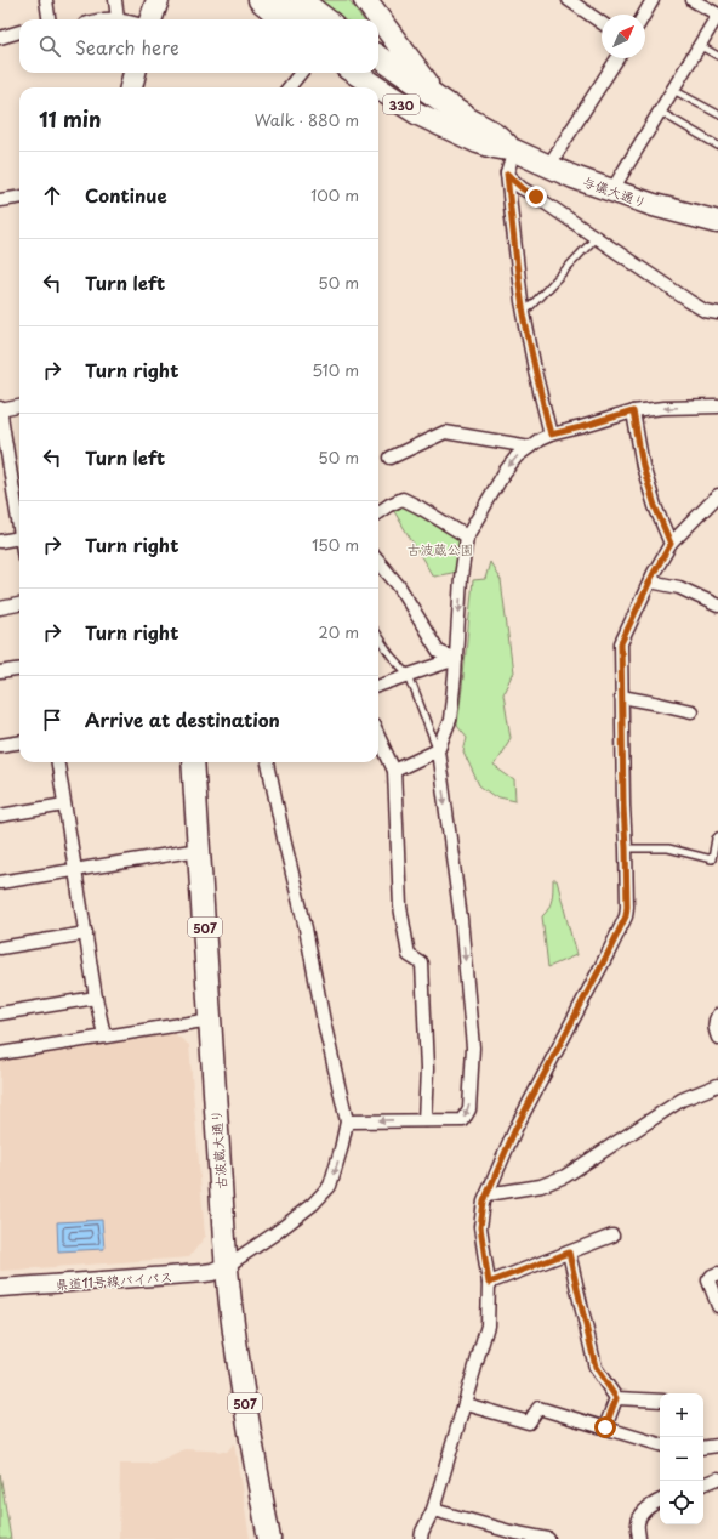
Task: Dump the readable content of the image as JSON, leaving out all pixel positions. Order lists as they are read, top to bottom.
{
  "streets": {
    "highway": [
      "330",
      "与儀大通り",
      "507",
      "古波蔵大通り"
    ],
    "main road": ["県道11号線バイパス"]
  },
  "crossings": [
    ["330", "与儀大通り"],
    ["古波蔵大通り", "県道11号線バイパス"]
  ],
  "parks": ["古波蔵公園"],
  "north": "top right",
  "page": {
    "search": "Search here",
    "heading": ["11 min", "Walk · 880 m"],
    "list": [
      ["Continue", "100 m"],
      ["Turn left", "50 m"],
      ["Turn right", "510 m"],
      ["Turn left", "50 m"],
      ["Turn right", "150 m"],
      ["Turn right", "20 m"],
      "Arrive at destination"
    ],
    "map_buttons": ["+", "−"]
  }
}
